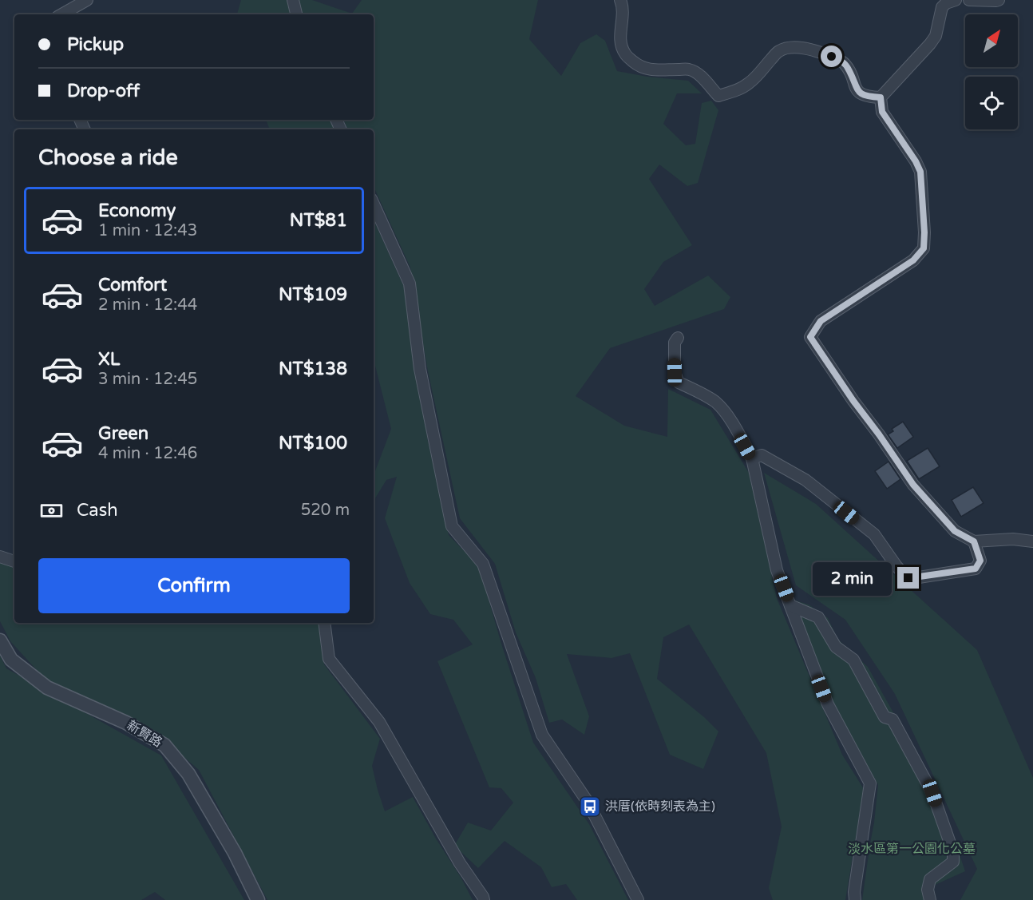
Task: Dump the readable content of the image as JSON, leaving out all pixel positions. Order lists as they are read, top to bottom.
{
  "streets": {
    "street": ["新賢路"]
  },
  "parks": ["淡水區第一公園化公墓"],
  "places": {
    "bus stop": ["洪厝(依時刻表為主)"]
  },
  "north": "top right",
  "page": {
    "banner": ["Pickup", "Drop-off"],
    "heading": "Choose a ride",
    "list": [
      {
        "name": "Economy",
        "note": "1 min · 12:43",
        "value": "NT$81"
      },
      {
        "name": "Comfort",
        "note": "2 min · 12:44",
        "value": "NT$109"
      },
      {
        "name": "XL",
        "note": "3 min · 12:45",
        "value": "NT$138"
      },
      {
        "name": "Green",
        "note": "4 min · 12:46",
        "value": "NT$100"
      }
    ],
    "pay": ["Cash", "520 m"],
    "buttons": "Confirm",
    "bubble": "2 min"
  }
}
